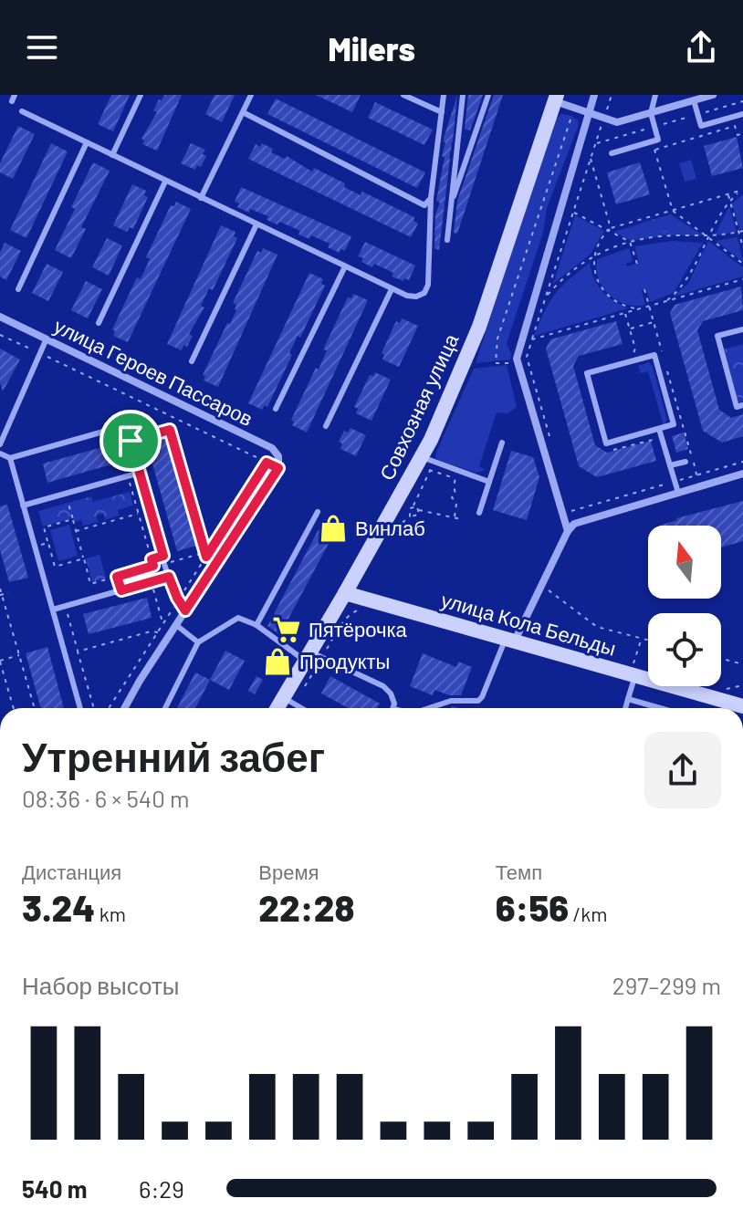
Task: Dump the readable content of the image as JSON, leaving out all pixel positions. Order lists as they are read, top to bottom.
{
  "streets": {
    "main road": ["Совхозная улица", "улица Кола Бельды"],
    "street": ["улица Героев Пассаров"]
  },
  "crossings": [
    ["Совхозная улица", "улица Кола Бельды"]
  ],
  "places": {
    "shop": ["Винлаб", "Продукты"],
    "supermarket": ["Пятёрочка"]
  },
  "north": "top",
  "page": {
    "header": "Milers",
    "heading": ["Утренний забег", "08:36 · 6 × 540 m"],
    "stats": [
      ["Дистанция", "3.24 km"],
      ["Время", "22:28"],
      ["Темп", "6:56 /km"]
    ],
    "chart": ["Набор высоты", "297–299 m"],
    "list": [
      {
        "name": "540 m",
        "note": "6:29"
      }
    ]
  }
}
